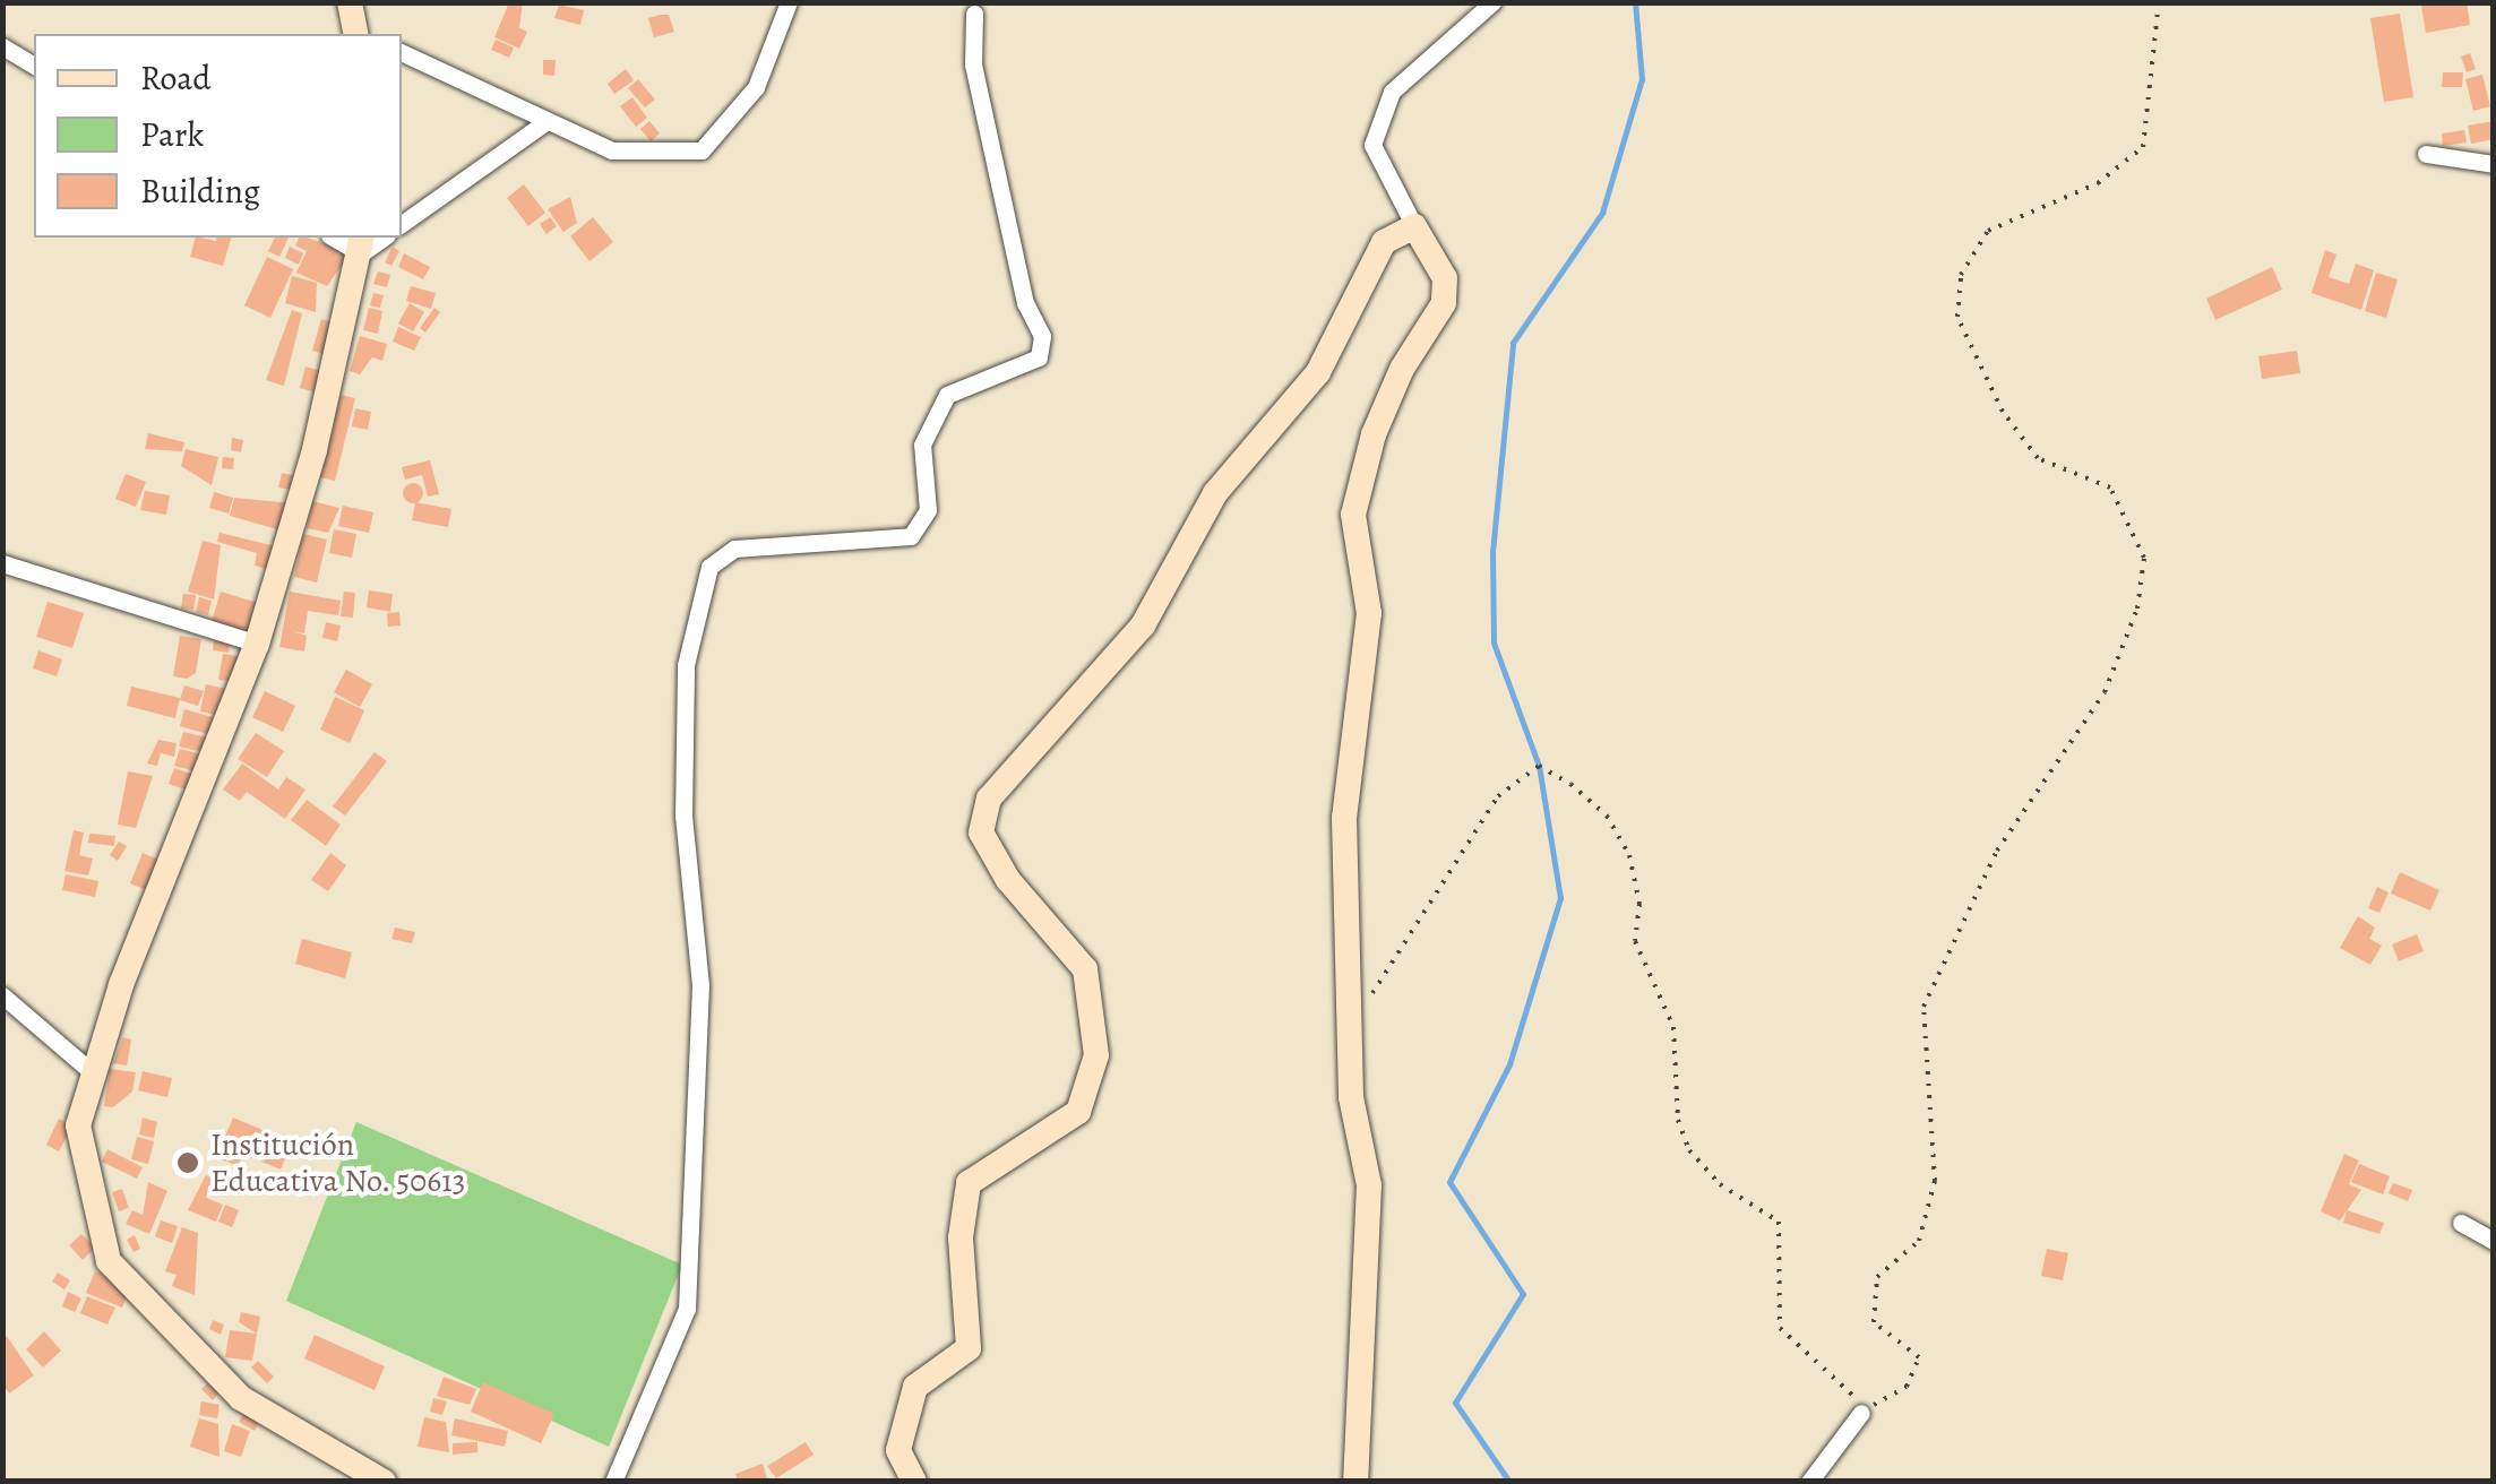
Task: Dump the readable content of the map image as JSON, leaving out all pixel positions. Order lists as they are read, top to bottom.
{
  "places": ["Institución Educativa No. 50613"],
  "legend": ["Road", "Park", "Building"]
}
